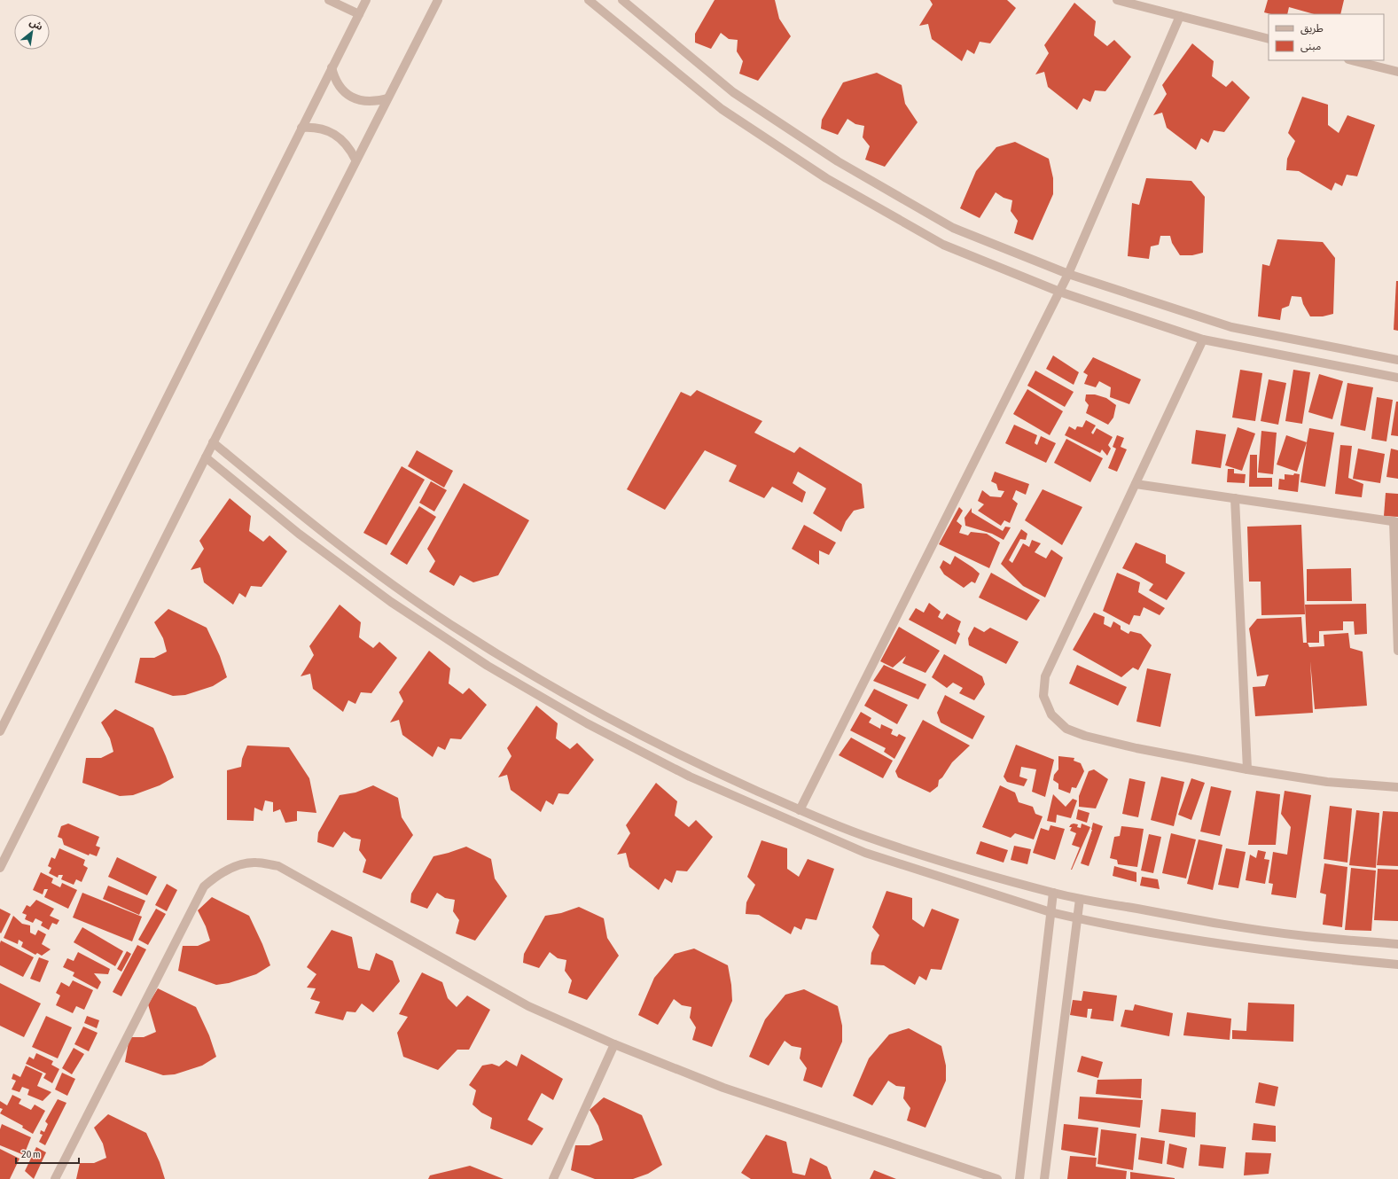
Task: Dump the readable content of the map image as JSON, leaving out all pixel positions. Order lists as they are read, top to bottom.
{
  "legend": ["طريق", "مبنى"],
  "scale_bar": "20 m",
  "north": "top right"
}
